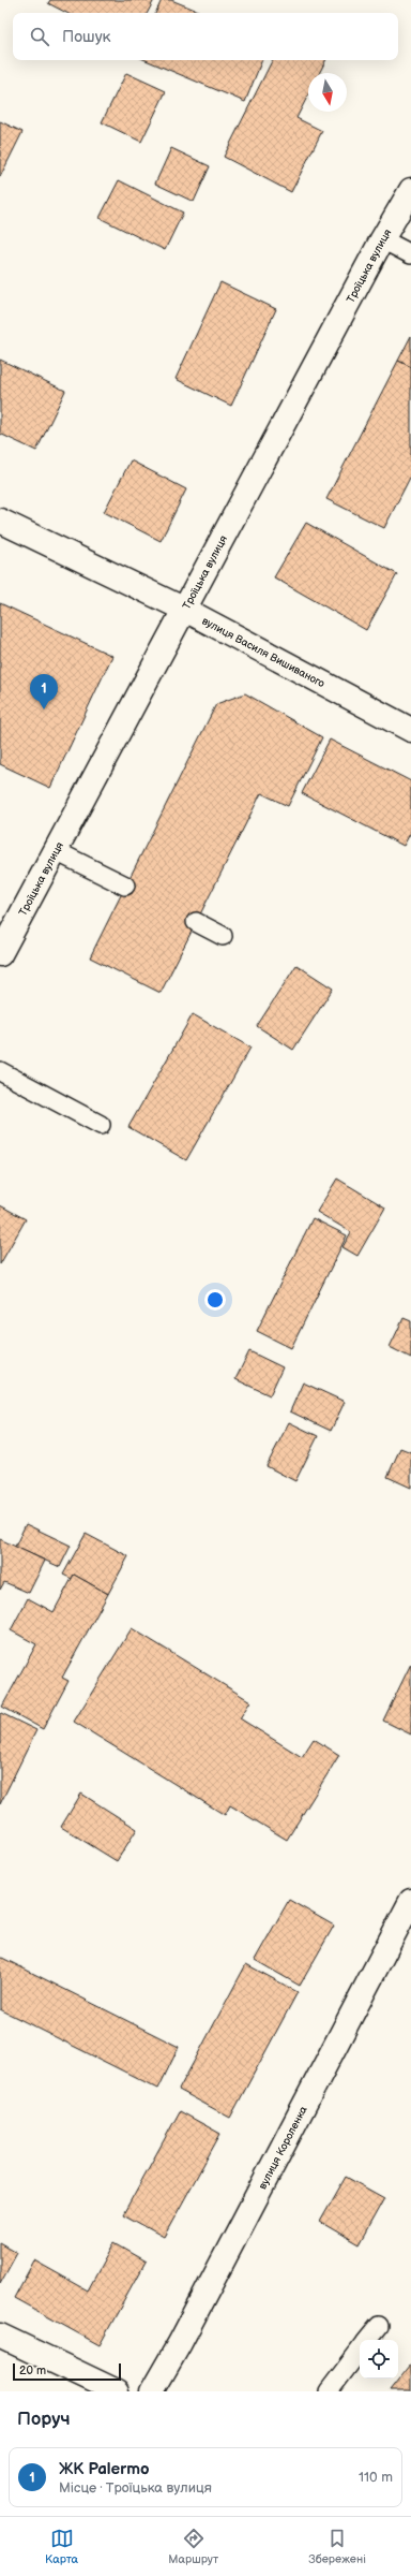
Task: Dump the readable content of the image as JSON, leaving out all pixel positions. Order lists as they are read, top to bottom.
{
  "streets": {
    "street": ["Троїцька вулиця", "вулиця Василя Вишиваного", "вулиця Короленка"]
  },
  "crossings": [
    ["Троїцька вулиця", "вулиця Василя Вишиваного"]
  ],
  "scale_bar": "20 m",
  "north": "bottom",
  "page": {
    "search": "Пошук",
    "pins": "1",
    "scale": "20 m",
    "heading": "Поруч",
    "list": [
      {
        "mark": "1",
        "name": "ЖК Palermo",
        "note": "Місце · Троїцька вулиця",
        "value": "110 m"
      }
    ],
    "nav": ["Карта", "Маршрут", "Збережені"]
  }
}
